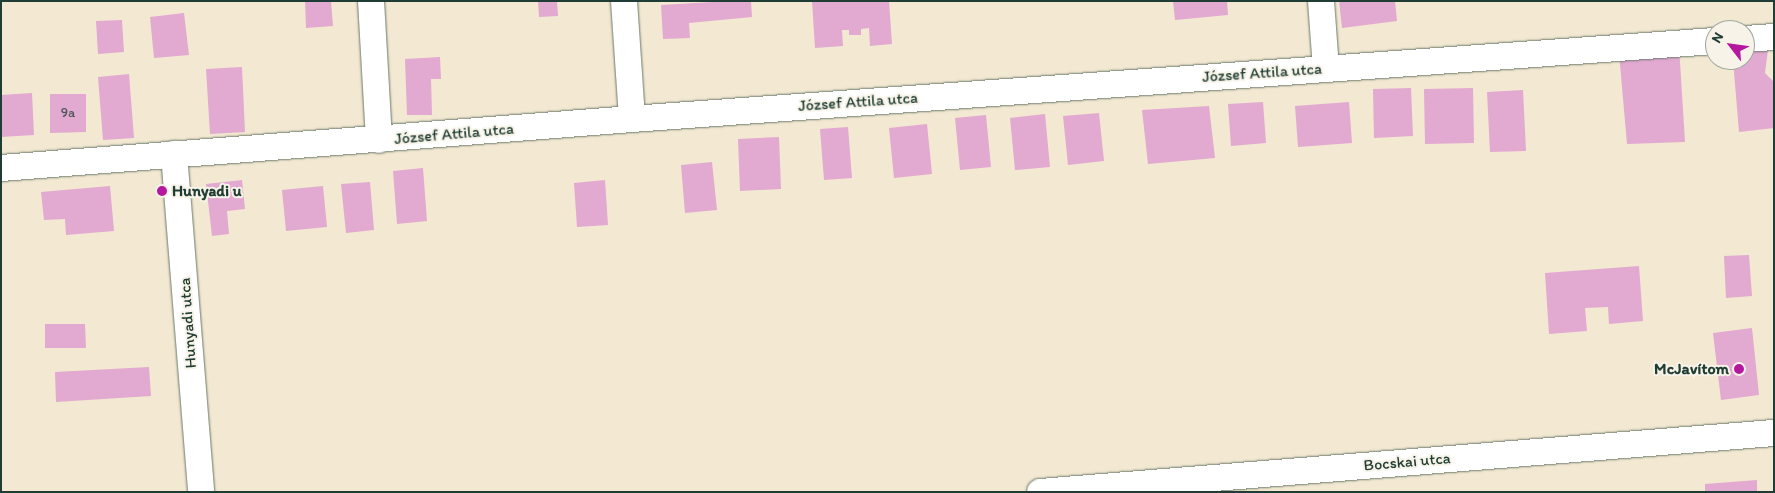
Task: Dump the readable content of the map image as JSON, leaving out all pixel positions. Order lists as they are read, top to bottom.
{
  "streets": {
    "street": ["József Attila utca", "Hunyadi utca", "Bocskai utca"]
  },
  "crossings": [
    ["József Attila utca", "Hunyadi utca"]
  ],
  "places": ["Hunyadi u", "McJavítom"],
  "house_numbers": ["9a"],
  "north": "top left"
}
